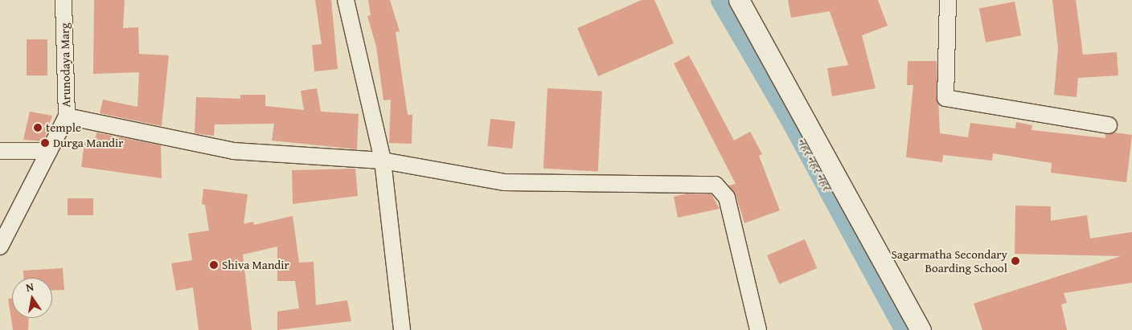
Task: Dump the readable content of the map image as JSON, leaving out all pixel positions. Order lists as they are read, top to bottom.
{
  "streets": {
    "street": ["Arunodaya Marg"]
  },
  "water": ["नहर नहर नहर"],
  "places": [
    "temple",
    "Durga Mandir",
    "Sagarmatha Secondary Boarding School",
    "Shiva Mandir"
  ],
  "north": "top"
}
